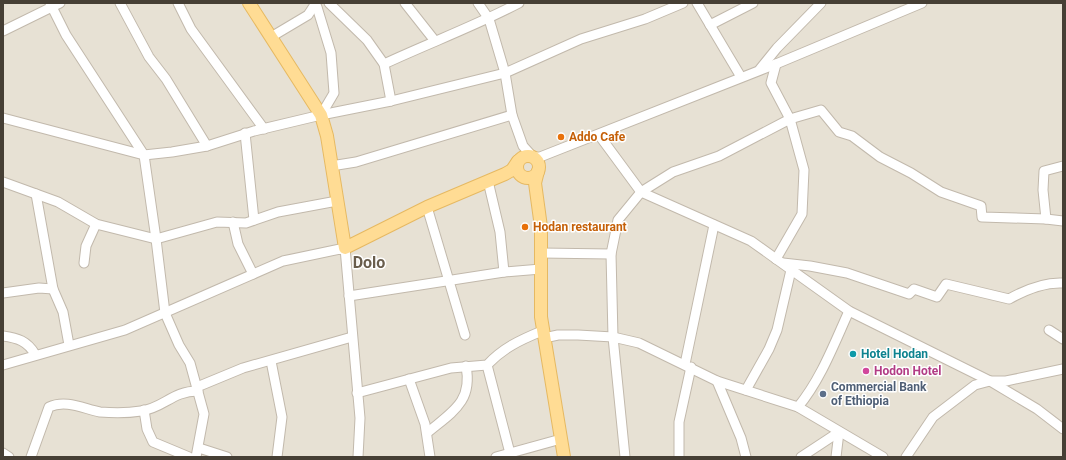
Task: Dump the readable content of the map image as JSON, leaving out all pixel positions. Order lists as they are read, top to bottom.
{
  "districts": ["Dolo"],
  "places": [
    "Addo Cafe",
    "Hodan restaurant",
    "Hotel Hodan",
    "Hodon Hotel",
    "Commercial Bank of Ethiopia"
  ]
}
